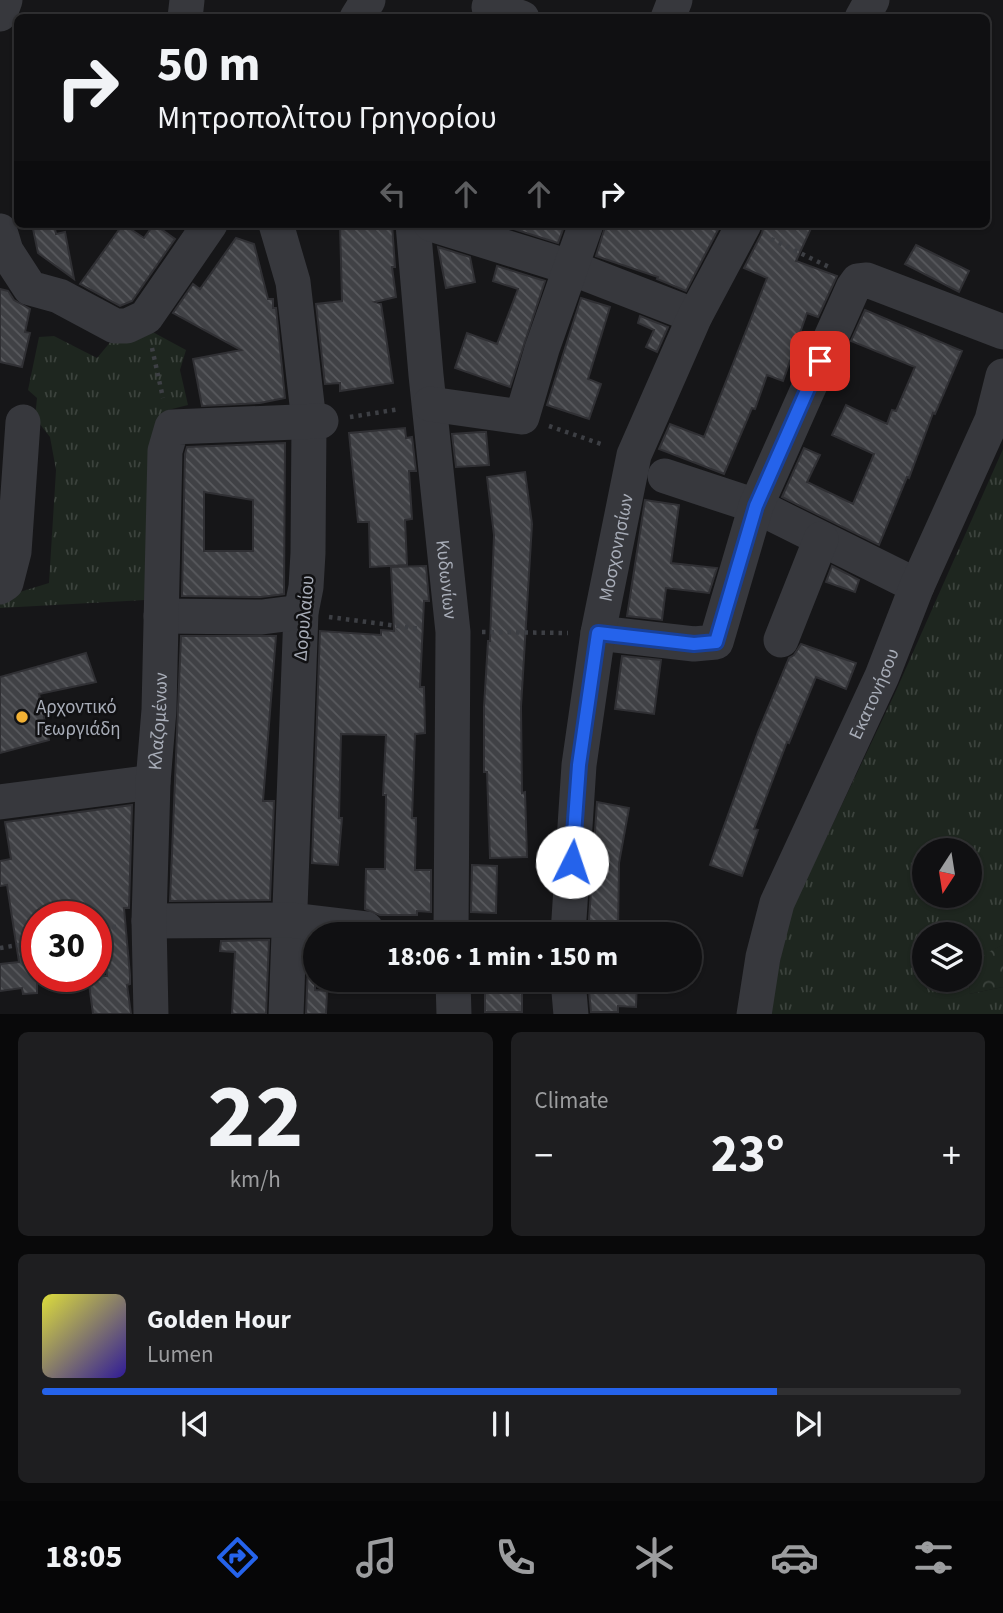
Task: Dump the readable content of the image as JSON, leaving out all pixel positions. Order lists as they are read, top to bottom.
{
  "streets": {
    "street": [
      "Μοσχονησίων",
      "Κυδωνίων",
      "Δορυλαίου",
      "Εκατονήσου",
      "Κλαζομένων"
    ]
  },
  "places": ["Αρχοντικό Γεωργιάδη"],
  "north": "bottom",
  "page": {
    "turn": ["50 m", "Μητροπολίτου Γρηγορίου"],
    "limit": "30",
    "trip": "18:06 · 1 min · 150 m",
    "tile": [
      ["22", "km/h"],
      "Climate"
    ],
    "heat": ["−", "23°", "+"],
    "song": ["Golden Hour", "Lumen"],
    "tabs": "18:05"
  }
}
